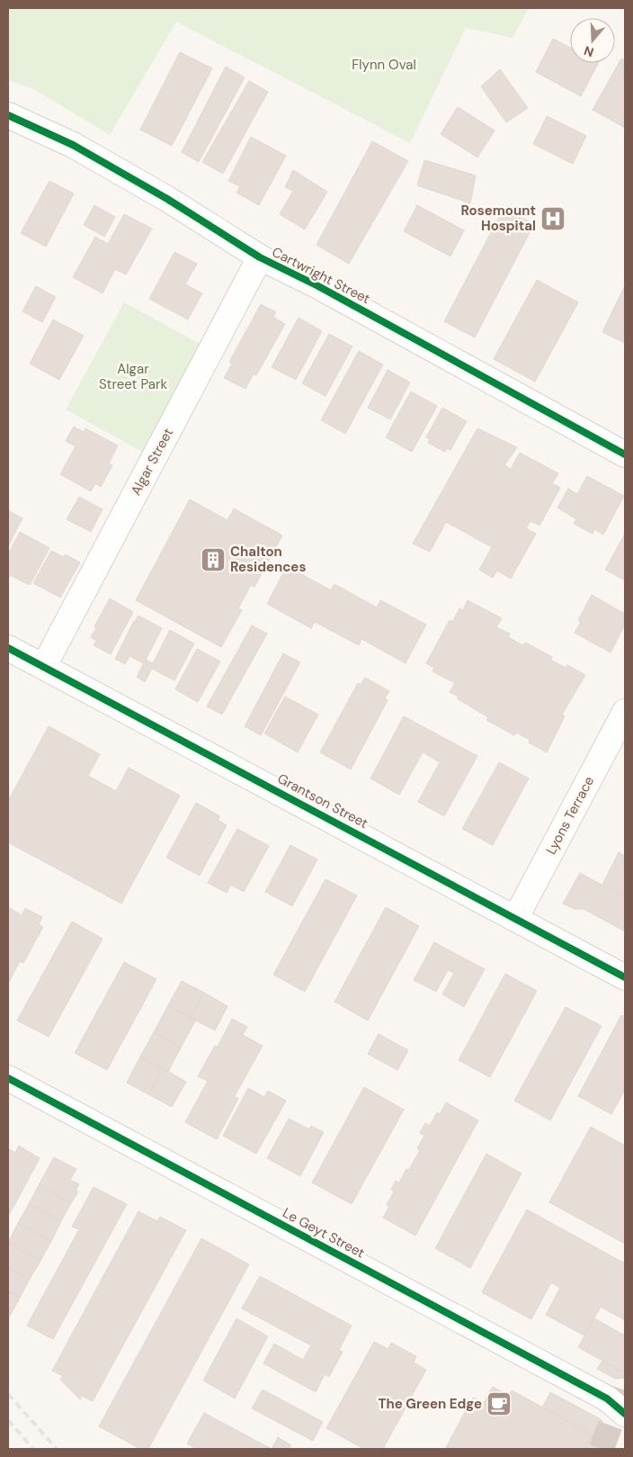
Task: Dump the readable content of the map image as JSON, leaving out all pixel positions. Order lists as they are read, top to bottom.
{
  "streets": {
    "street": [
      "Cartwright Street",
      "Algar Street",
      "Grantson Street",
      "Lyons Terrace",
      "Le Geyt Street"
    ]
  },
  "crossings": [
    ["Cartwright Street", "Algar Street"],
    ["Algar Street", "Grantson Street"],
    ["Grantson Street", "Lyons Terrace"]
  ],
  "parks": ["Flynn Oval", "Algar Street Park"],
  "places": {
    "hospital": ["Rosemount Hospital"],
    "building": ["Chalton Residences"],
    "cafe": ["The Green Edge"]
  },
  "north": "bottom"
}
